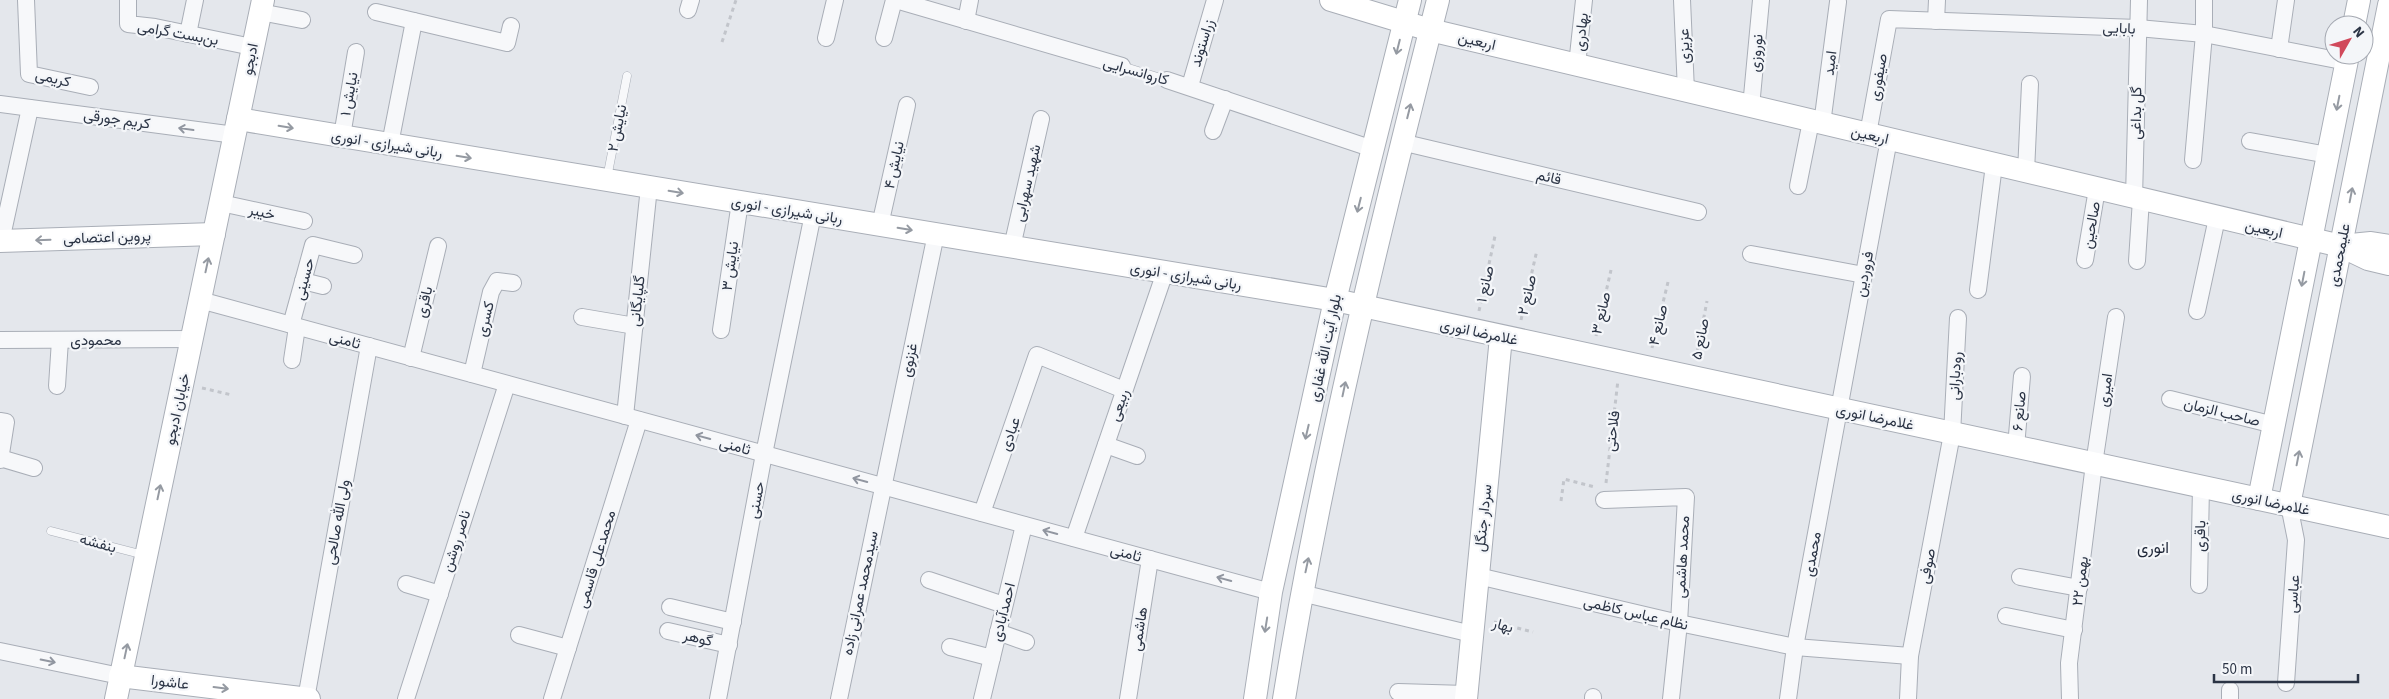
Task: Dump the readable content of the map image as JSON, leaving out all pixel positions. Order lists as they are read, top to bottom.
{
  "streets": {
    "street": [
      "بابایی",
      "بهادری",
      "بن‌بست گرامی",
      "اربعین",
      "زراستوند",
      "عزیزی",
      "نوروزی",
      "ادبجو",
      "امید",
      "کاروانسرایی",
      "صیفوری",
      "کریمی",
      "نیایش ۱",
      "گل بداغی",
      "کریم جورقی",
      "ربانی شیرازی - انوری",
      "نیایش ۴",
      "قائم",
      "شهید سهرابی",
      "خیبر",
      "صالحین",
      "پروین اعتصامی",
      "علیمحمدی",
      "نیایش ۳",
      "فروردین",
      "حسینی",
      "گلپایگانی",
      "باقری",
      "کسری",
      "غلامرضا انوری",
      "محمودی",
      "ثامنی",
      "بلوار آیت الله غفاری",
      "غزنوی",
      "رودبارانی",
      "امیری",
      "ربیعی",
      "خیابان ادبجو",
      "صانع ۶",
      "صاحب الزمان",
      "عبادی",
      "حسنی",
      "سردار جنگل",
      "ولی الله صالحی",
      "ناصر روشن",
      "محمدی",
      "محمد هاشمی",
      "محمدعلی قاسمی",
      "صوفی",
      "۲۲ بهمن",
      "سیدمحمد عمرانی زاده",
      "عباسی",
      "احمدآبادی",
      "نظام عباس کاظمی",
      "هاشمی",
      "گوهر",
      "عاشورا"
    ],
    "lane": ["نیایش ۲", "بنفشه"],
    "path": [
      "صانع ۱",
      "صانع ۲",
      "صانع ۳",
      "صانع ۴",
      "صانع ۵",
      "فلاحتی",
      "بهار"
    ]
  },
  "crossings": [
    ["بابایی", "صیفوری"],
    ["بابایی", "گل بداغی"],
    ["بهادری", "اربعین"],
    ["بن‌بست گرامی", "ادبجو"],
    ["اربعین", "عزیزی"],
    ["اربعین", "نوروزی"],
    ["اربعین", "امید"],
    ["اربعین", "صیفوری"],
    ["اربعین", "گل بداغی"],
    ["اربعین", "صالحین"],
    ["اربعین", "علیمحمدی"],
    ["اربعین", "فروردین"],
    ["اربعین", "بلوار آیت الله غفاری"],
    ["زراستوند", "کاروانسرایی"],
    ["ادبجو", "کریم جورقی"],
    ["ادبجو", "ربانی شیرازی - انوری"],
    ["ادبجو", "خیابان ادبجو"],
    ["کاروانسرایی", "بلوار آیت الله غفاری"],
    ["صیفوری", "فروردین"],
    ["نیایش ۱", "ربانی شیرازی - انوری"],
    ["کریم جورقی", "ربانی شیرازی - انوری"],
    ["کریم جورقی", "خیابان ادبجو"],
    ["نیایش ۲", "ربانی شیرازی - انوری"],
    ["ربانی شیرازی - انوری", "نیایش ۴"],
    ["ربانی شیرازی - انوری", "شهید سهرابی"],
    ["ربانی شیرازی - انوری", "نیایش ۳"],
    ["ربانی شیرازی - انوری", "گلپایگانی"],
    ["ربانی شیرازی - انوری", "غلامرضا انوری"],
    ["ربانی شیرازی - انوری", "بلوار آیت الله غفاری"],
    ["ربانی شیرازی - انوری", "غزنوی"],
    ["ربانی شیرازی - انوری", "ربیعی"],
    ["ربانی شیرازی - انوری", "خیابان ادبجو"],
    ["ربانی شیرازی - انوری", "حسنی"],
    ["قائم", "بلوار آیت الله غفاری"],
    ["خیبر", "خیابان ادبجو"],
    ["پروین اعتصامی", "خیابان ادبجو"],
    ["علیمحمدی", "غلامرضا انوری"],
    ["علیمحمدی", "صاحب الزمان"],
    ["علیمحمدی", "عباسی"],
    ["فروردین", "غلامرضا انوری"],
    ["فروردین", "محمدی"],
    ["حسینی", "ثامنی"],
    ["صانع ۱", "غلامرضا انوری"],
    ["صانع ۲", "غلامرضا انوری"],
    ["صانع ۲", "سردار جنگل"],
    ["گلپایگانی", "ثامنی"],
    ["گلپایگانی", "محمدعلی قاسمی"],
    ["باقری", "غلامرضا انوری"],
    ["باقری", "ثامنی"],
    ["صانع ۳", "غلامرضا انوری"],
    ["کسری", "ثامنی"],
    ["صانع ۴", "غلامرضا انوری"],
    ["غلامرضا انوری", "صانع ۵"],
    ["غلامرضا انوری", "بلوار آیت الله غفاری"],
    ["غلامرضا انوری", "رودبارانی"],
    ["غلامرضا انوری", "امیری"],
    ["غلامرضا انوری", "صانع ۶"],
    ["غلامرضا انوری", "فلاحتی"],
    ["غلامرضا انوری", "سردار جنگل"],
    ["غلامرضا انوری", "محمدی"],
    ["غلامرضا انوری", "صوفی"],
    ["غلامرضا انوری", "۲۲ بهمن"],
    ["غلامرضا انوری", "عباسی"],
    ["محمودی", "خیابان ادبجو"],
    ["ثامنی", "بلوار آیت الله غفاری"],
    ["ثامنی", "غزنوی"],
    ["ثامنی", "ربیعی"],
    ["ثامنی", "خیابان ادبجو"],
    ["ثامنی", "عبادی"],
    ["ثامنی", "حسنی"],
    ["ثامنی", "ولی الله صالحی"],
    ["ثامنی", "ناصر روشن"],
    ["ثامنی", "محمدعلی قاسمی"],
    ["ثامنی", "سیدمحمد عمرانی زاده"],
    ["ثامنی", "احمدآبادی"],
    ["ثامنی", "هاشمی"],
    ["غزنوی", "سیدمحمد عمرانی زاده"],
    ["رودبارانی", "صوفی"],
    ["امیری", "۲۲ بهمن"],
    ["ربیعی", "عبادی"],
    ["خیابان ادبجو", "بنفشه"],
    ["خیابان ادبجو", "عاشورا"],
    ["فلاحتی", "محمد هاشمی"],
    ["حسنی", "گوهر"],
    ["سردار جنگل", "نظام عباس کاظمی"],
    ["سردار جنگل", "بهار"],
    ["ولی الله صالحی", "عاشورا"],
    ["محمدی", "نظام عباس کاظمی"],
    ["محمد هاشمی", "نظام عباس کاظمی"],
    ["صوفی", "نظام عباس کاظمی"]
  ],
  "one_way": [
    "کریم جورقی",
    "ربانی شیرازی - انوری",
    "پروین اعتصامی",
    "ثامنی",
    "خیابان ادبجو",
    "عاشورا"
  ],
  "districts": ["انوری"],
  "scale_bar": "50 m",
  "north": "top right"
}
